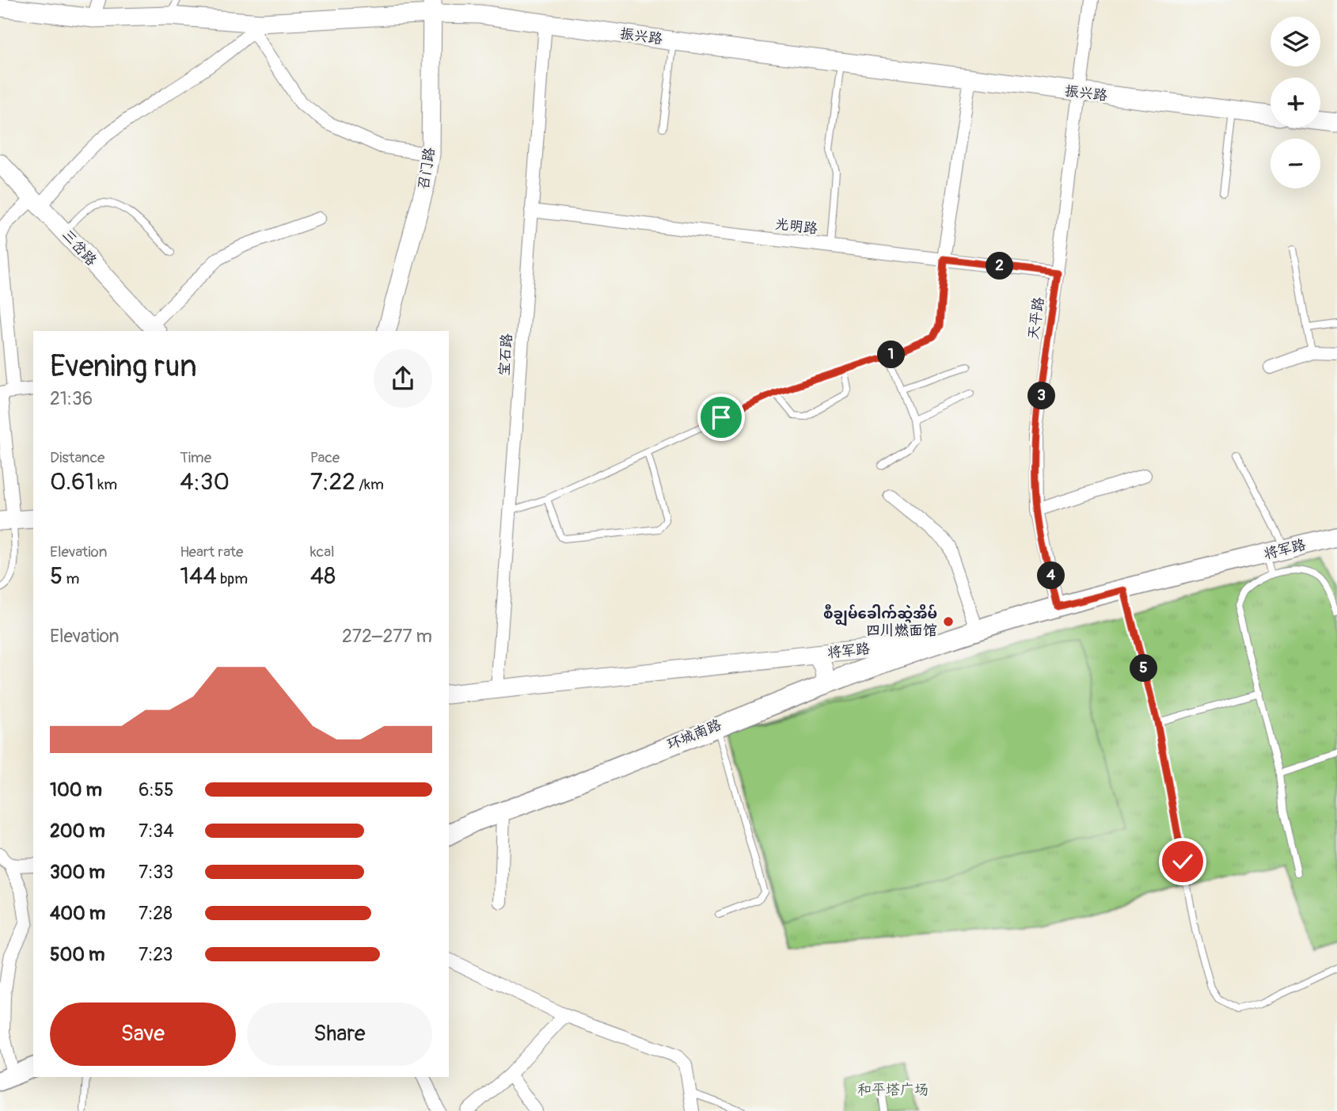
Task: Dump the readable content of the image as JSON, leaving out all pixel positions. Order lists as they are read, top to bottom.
{
  "streets": {
    "main road": [
      "振兴路",
      "召门路",
      "三岔路",
      "将军路",
      "环城南路"
    ],
    "street": ["光明路", "天平路", "宝石路"]
  },
  "crossings": [
    ["振兴路", "召门路"],
    ["振兴路", "天平路"],
    ["振兴路", "宝石路"],
    ["光明路", "天平路"],
    ["光明路", "宝石路"],
    ["天平路", "将军路"],
    ["宝石路", "将军路"],
    ["将军路", "环城南路"]
  ],
  "parks": ["和平塔广场"],
  "places": ["စီချွမ်ခေါက်ဆွဲအိမ် 四川燃面馆"],
  "page": {
    "map_buttons": ["+", "−"],
    "pins": [
      "2",
      "1",
      "3",
      "4",
      "5"
    ],
    "heading": ["Evening run", "21:36"],
    "stats": [
      ["Distance", "0.61 km"],
      ["Time", "4:30"],
      ["Pace", "7:22 /km"],
      ["Elevation", "5 m"],
      ["Heart rate", "144 bpm"],
      ["kcal", "48"]
    ],
    "chart": ["Elevation", "272–277 m"],
    "list": [
      {
        "name": "100 m",
        "note": "6:55"
      },
      {
        "name": "200 m",
        "note": "7:34"
      },
      {
        "name": "300 m",
        "note": "7:33"
      },
      {
        "name": "400 m",
        "note": "7:28"
      },
      {
        "name": "500 m",
        "note": "7:23"
      }
    ],
    "buttons": ["Save", "Share"]
  }
}
